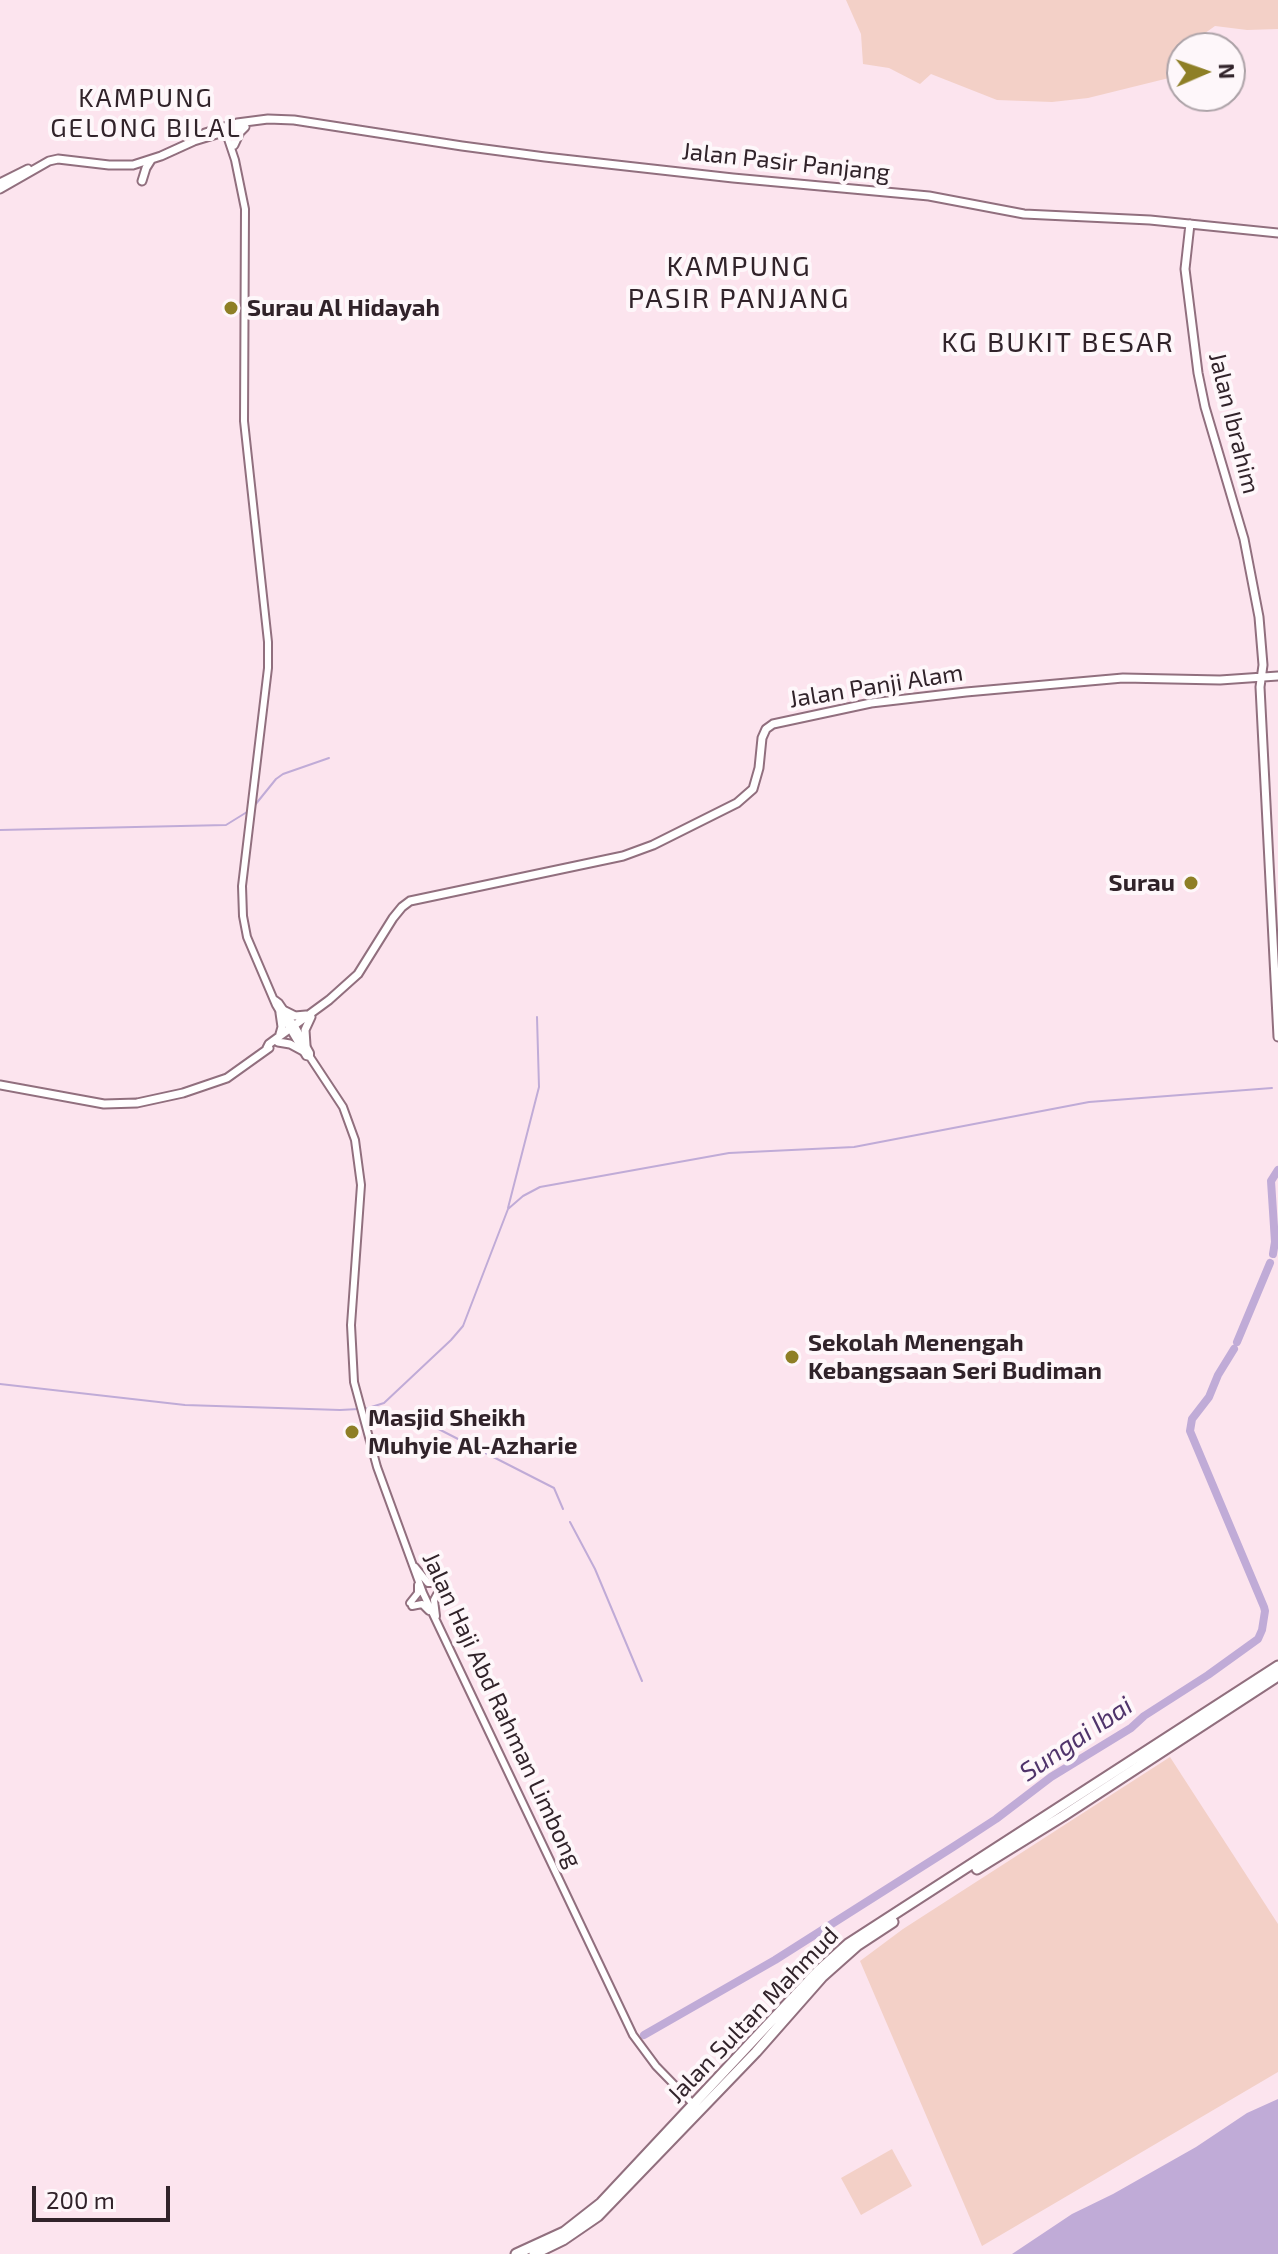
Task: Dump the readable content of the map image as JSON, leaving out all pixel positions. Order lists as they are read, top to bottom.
{
  "streets": {
    "highway": ["Jalan Sultan Mahmud"],
    "main road": ["Jalan Pasir Panjang", "Jalan Ibrahim", "Jalan Panji Alam"],
    "street": ["Jalan Haji Abd Rahman Limbong"]
  },
  "crossings": [
    ["Jalan Pasir Panjang", "Jalan Ibrahim"],
    ["Jalan Ibrahim", "Jalan Panji Alam"],
    ["Jalan Panji Alam", "Jalan Haji Abd Rahman Limbong"],
    ["Jalan Haji Abd Rahman Limbong", "Jalan Sultan Mahmud"]
  ],
  "districts": ["KAMPUNG GELONG BILAL", "KAMPUNG PASIR PANJANG", "KG BUKIT BESAR"],
  "water": ["Sungai Ibai"],
  "places": [
    "Surau Al Hidayah",
    "Surau",
    "Sekolah Menengah Kebangsaan Seri Budiman",
    "Masjid Sheikh Muhyie Al-Azharie"
  ],
  "scale_bar": "200 m",
  "north": "right"
}
